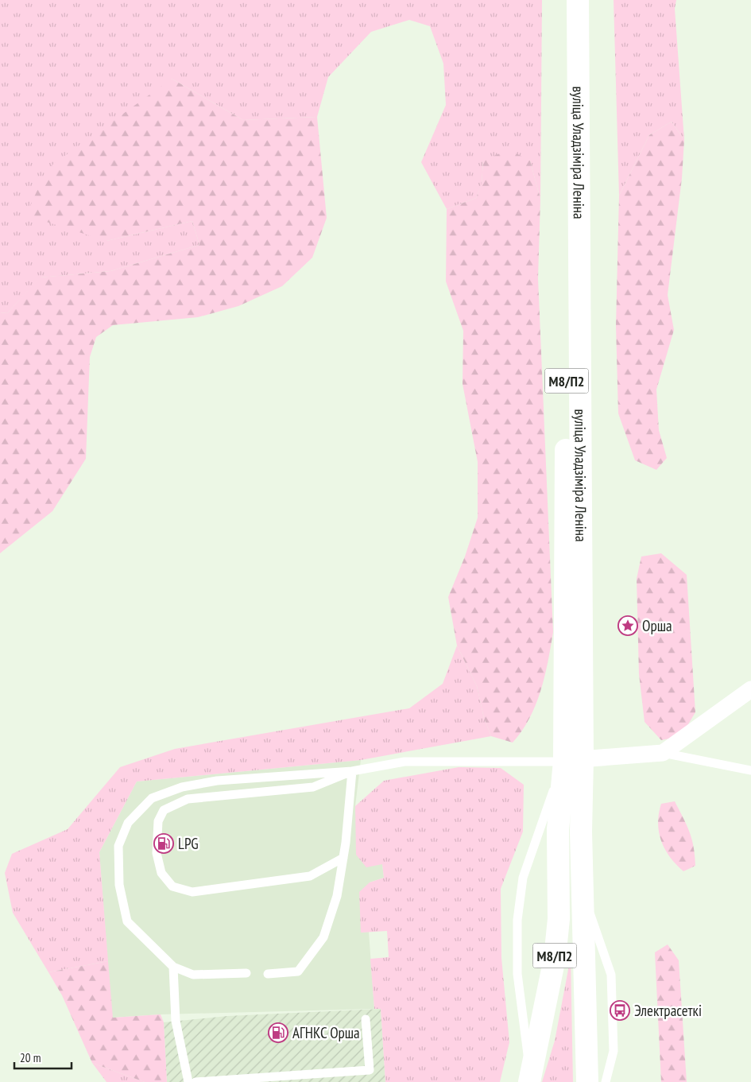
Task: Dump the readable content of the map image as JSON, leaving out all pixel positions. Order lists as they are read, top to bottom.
{
  "streets": {
    "main road": ["вуліца Уладзіміра Леніна", "М8/П2"]
  },
  "crossings": [
    ["вуліца Уладзіміра Леніна", "М8/П2"]
  ],
  "places": {
    "place": ["Орша"],
    "fuel station": ["LPG", "АГНКС Орша"],
    "bus stop": ["Электрасеткі"]
  },
  "scale_bar": "20 m"
}
